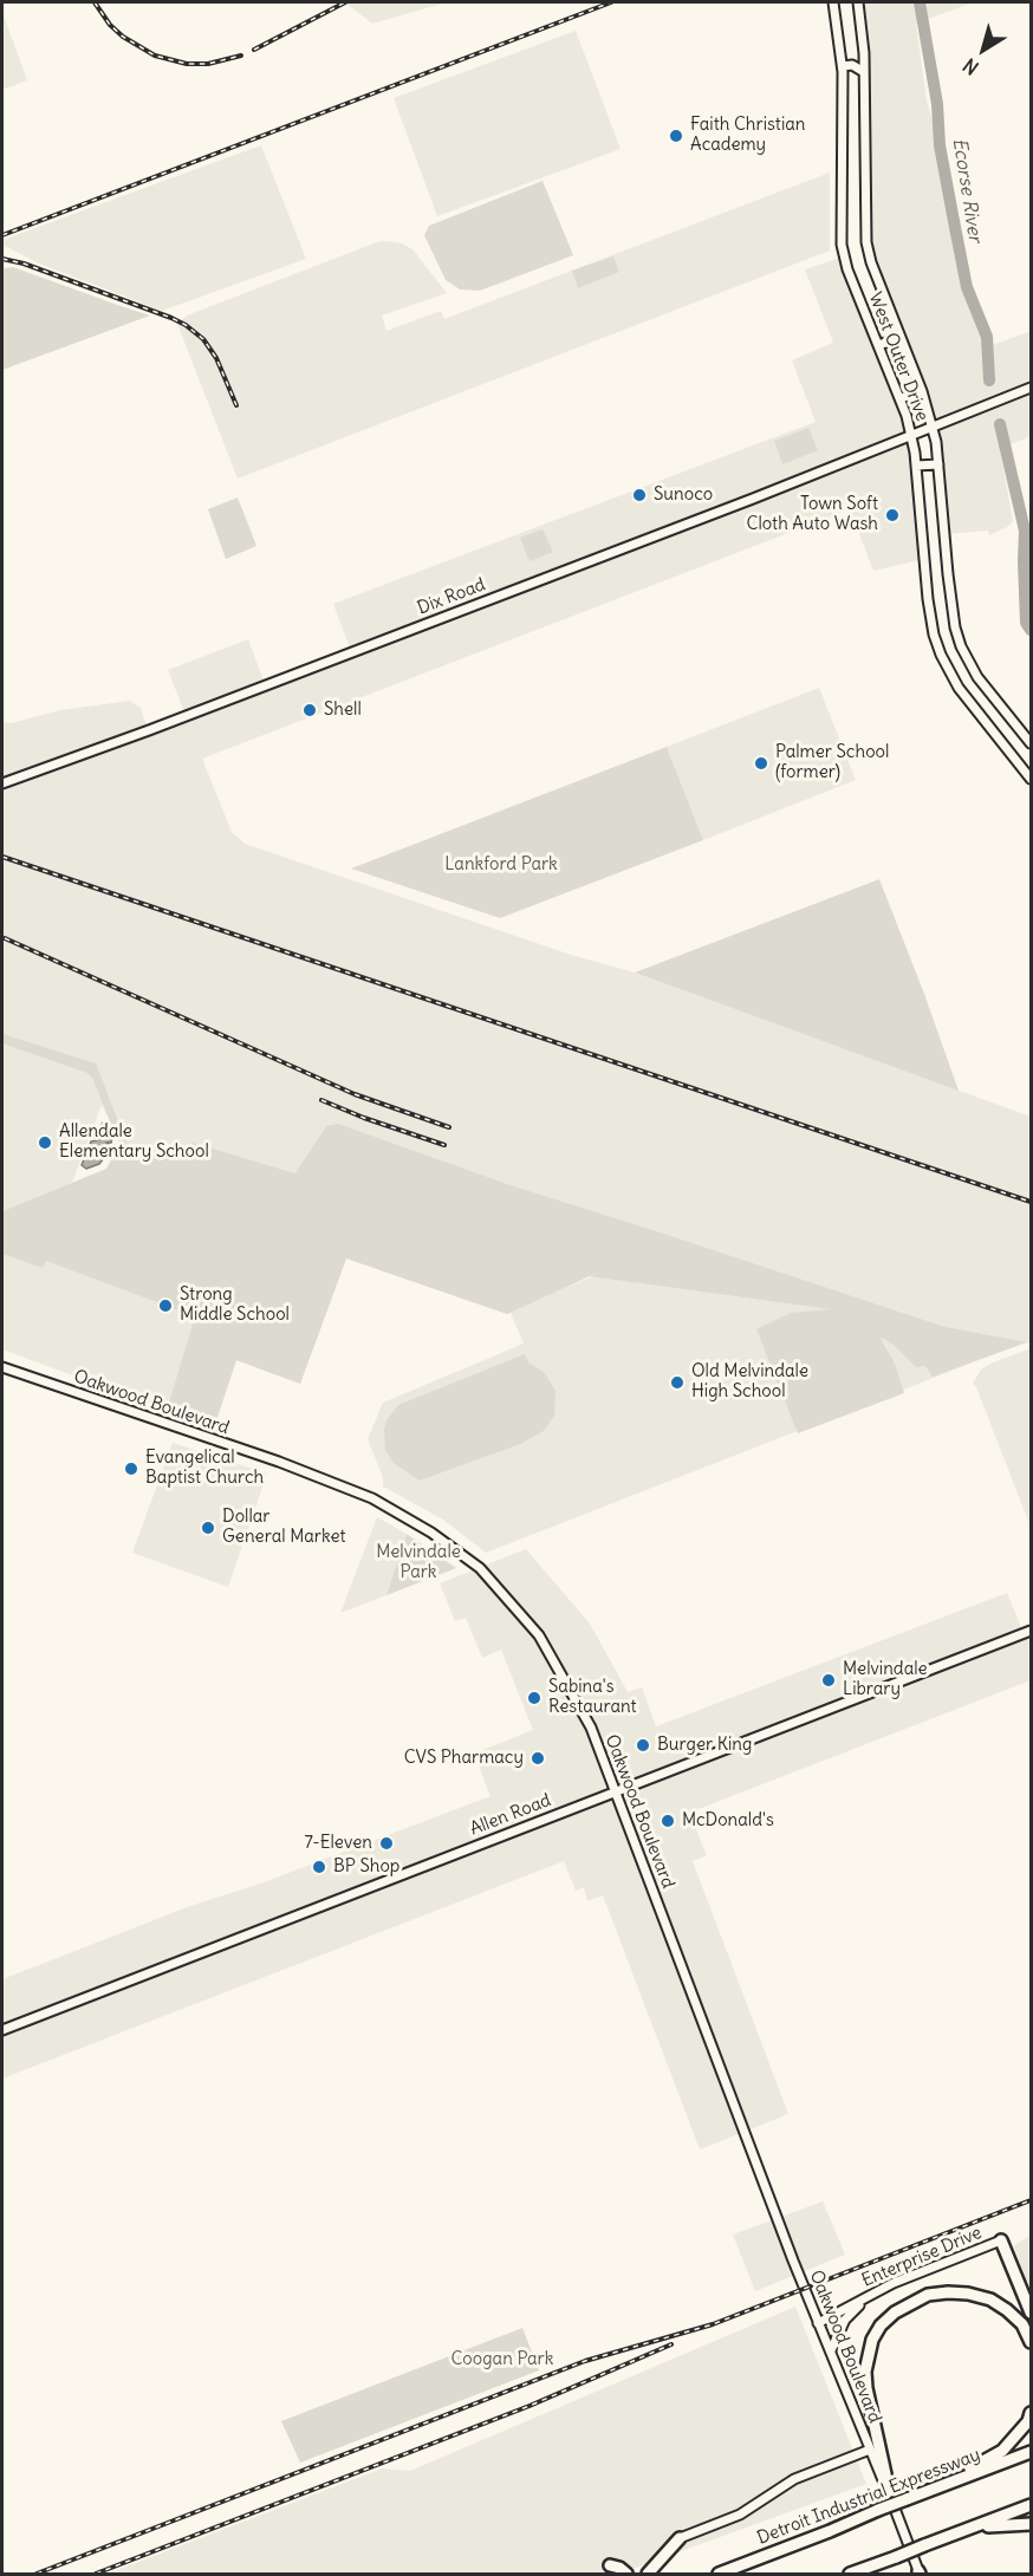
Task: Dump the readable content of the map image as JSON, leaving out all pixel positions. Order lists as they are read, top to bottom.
{
  "streets": {
    "highway": ["Detroit Industrial Expressway"],
    "main road": [
      "West Outer Drive",
      "Dix Road",
      "Oakwood Boulevard",
      "Allen Road",
      "Enterprise Drive"
    ]
  },
  "crossings": [
    ["West Outer Drive", "Dix Road"],
    ["Oakwood Boulevard", "Allen Road"],
    ["Oakwood Boulevard", "Enterprise Drive"]
  ],
  "water": ["Ecorse River"],
  "parks": ["Lankford Park", "Melvindale Park", "Coogan Park"],
  "places": [
    "Faith Christian Academy",
    "Sunoco",
    "Town Soft Cloth Auto Wash",
    "Shell",
    "Palmer School (former)",
    "Allendale Elementary School",
    "Strong Middle School",
    "Old Melvindale High School",
    "Evangelical Baptist Church",
    "Dollar General Market",
    "Melvindale Library",
    "Sabina's Restaurant",
    "Burger King",
    "CVS Pharmacy",
    "McDonald's",
    "7-Eleven",
    "BP Shop"
  ],
  "north": "bottom left"
}
